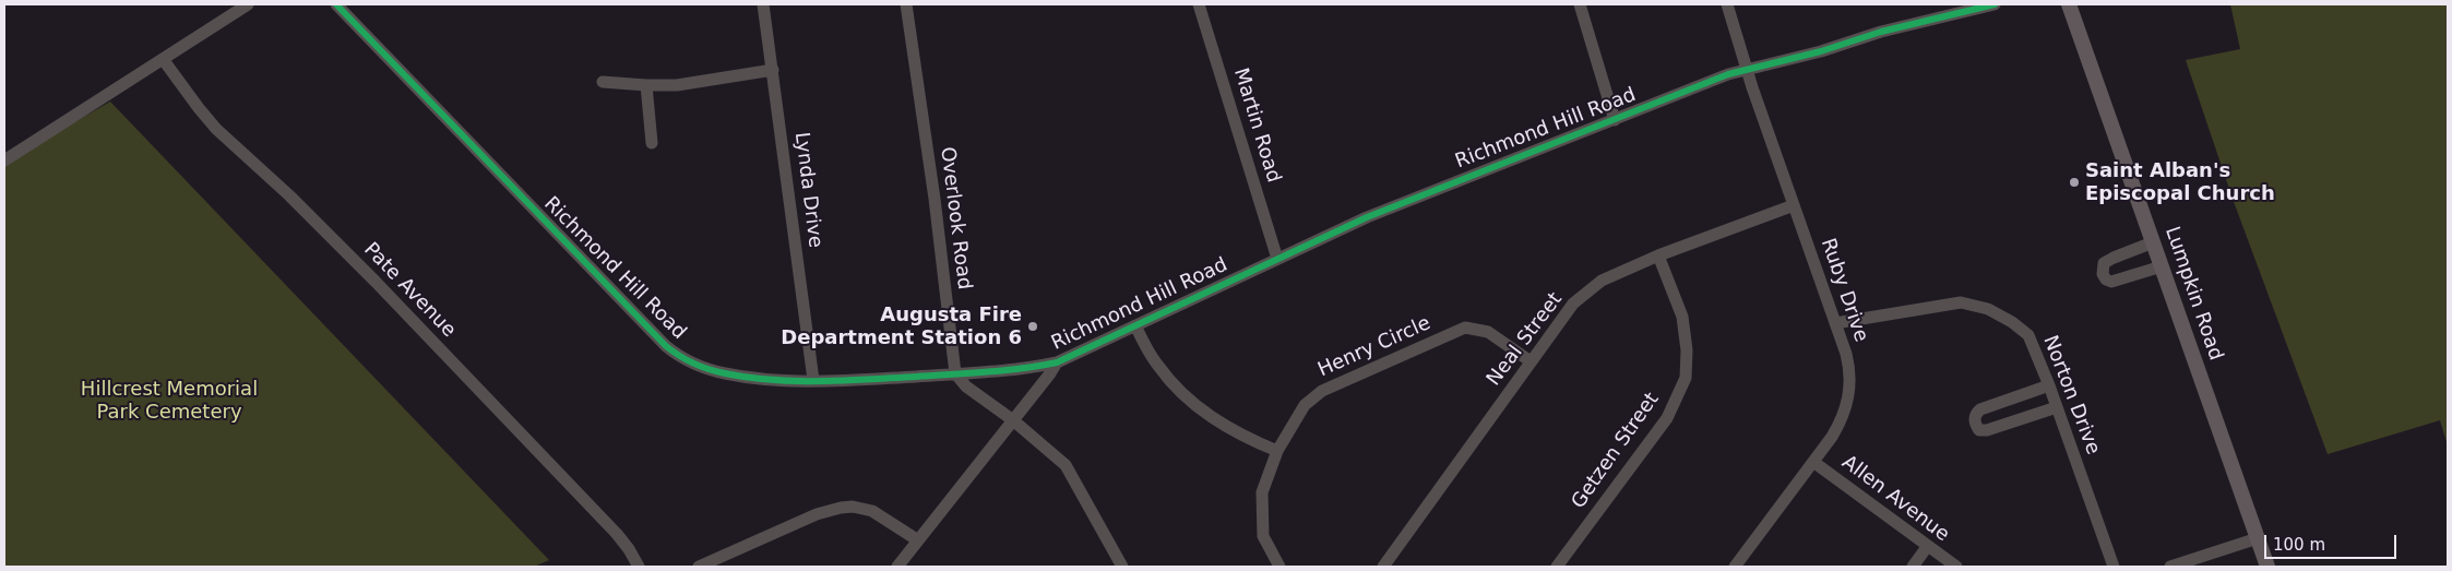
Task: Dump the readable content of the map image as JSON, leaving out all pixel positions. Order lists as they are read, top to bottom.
{
  "streets": {
    "main road": ["Lumpkin Road"],
    "street": [
      "Martin Road",
      "Richmond Hill Road",
      "Lynda Drive",
      "Overlook Road",
      "Pate Avenue",
      "Ruby Drive",
      "Neal Street",
      "Henry Circle",
      "Norton Drive",
      "Getzen Street",
      "Allen Avenue"
    ]
  },
  "crossings": [
    ["Martin Road", "Richmond Hill Road"],
    ["Richmond Hill Road", "Lynda Drive"],
    ["Richmond Hill Road", "Overlook Road"],
    ["Richmond Hill Road", "Ruby Drive"],
    ["Ruby Drive", "Neal Street"],
    ["Ruby Drive", "Norton Drive"],
    ["Ruby Drive", "Allen Avenue"],
    ["Neal Street", "Henry Circle"],
    ["Neal Street", "Getzen Street"]
  ],
  "parks": ["Hillcrest Memorial Park Cemetery"],
  "places": ["Saint Alban's Episcopal Church", "Augusta Fire Department Station 6"],
  "scale_bar": "100 m"
}
